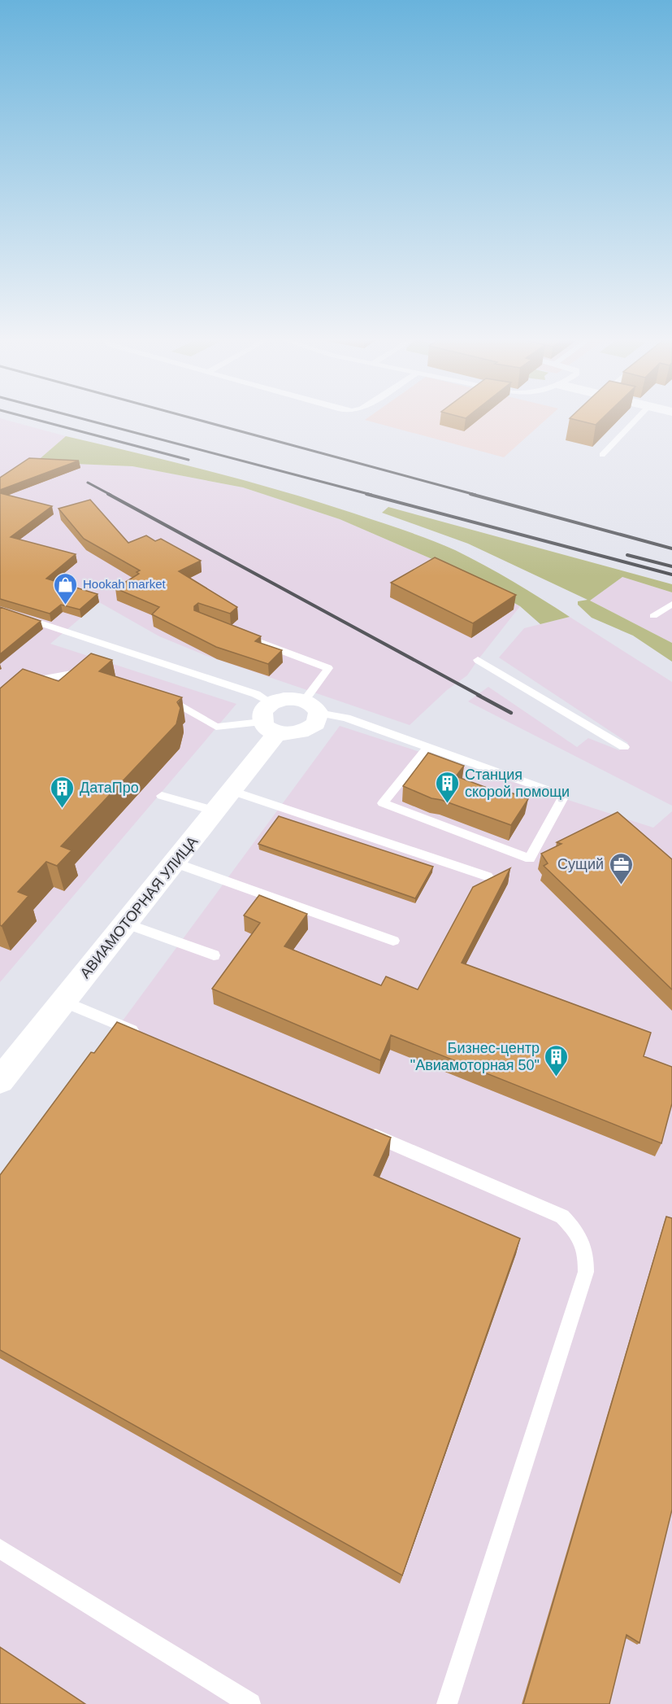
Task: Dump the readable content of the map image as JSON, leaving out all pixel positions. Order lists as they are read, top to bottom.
{
  "streets": {
    "street": ["АВИАМОТОРНАЯ УЛИЦА"]
  },
  "places": {
    "shop": ["Hookah market"],
    "building": ["Станция скорой помощи", "ДатаПро", "Бизнес-центр \"Авиамоторная 50\""],
    "office": ["Сущий"]
  }
}
